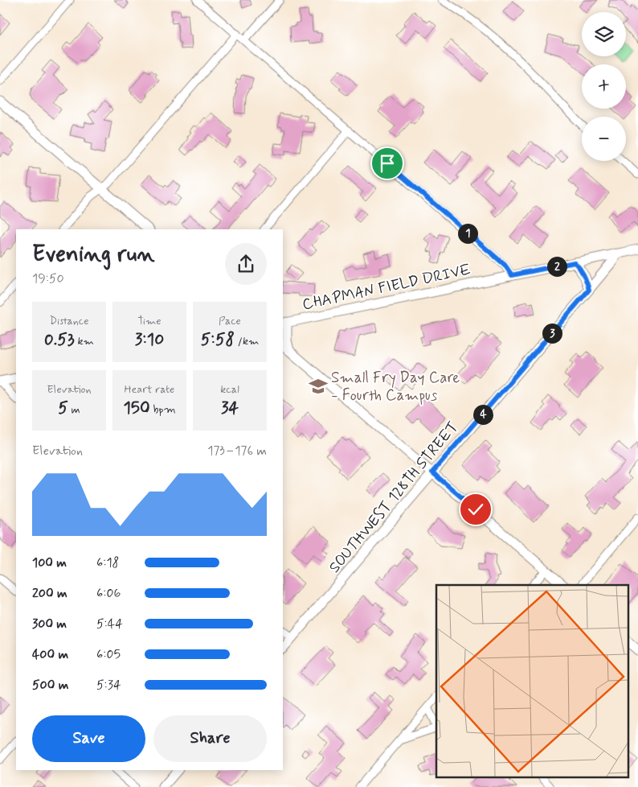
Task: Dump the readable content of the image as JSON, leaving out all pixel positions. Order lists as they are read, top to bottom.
{
  "streets": {
    "street": ["CHAPMAN FIELD DRIVE", "SOUTHWEST 128TH STREET"]
  },
  "crossings": [
    ["CHAPMAN FIELD DRIVE", "SOUTHWEST 128TH STREET"]
  ],
  "places": {
    "school or university": ["Small Fry Day Care - Fourth Campus"]
  },
  "page": {
    "map_buttons": ["+", "−"],
    "pins": [
      "1",
      "2",
      "3",
      "4"
    ],
    "heading": ["Evening run", "19:50"],
    "stats": [
      ["Distance", "0.53 km"],
      ["Time", "3:10"],
      ["Pace", "5:58 /km"],
      ["Elevation", "5 m"],
      ["Heart rate", "150 bpm"],
      ["kcal", "34"]
    ],
    "chart": ["Elevation", "173–176 m"],
    "list": [
      {
        "name": "100 m",
        "note": "6:18"
      },
      {
        "name": "200 m",
        "note": "6:06"
      },
      {
        "name": "300 m",
        "note": "5:44"
      },
      {
        "name": "400 m",
        "note": "6:05"
      },
      {
        "name": "500 m",
        "note": "5:34"
      }
    ],
    "buttons": ["Save", "Share"]
  }
}
